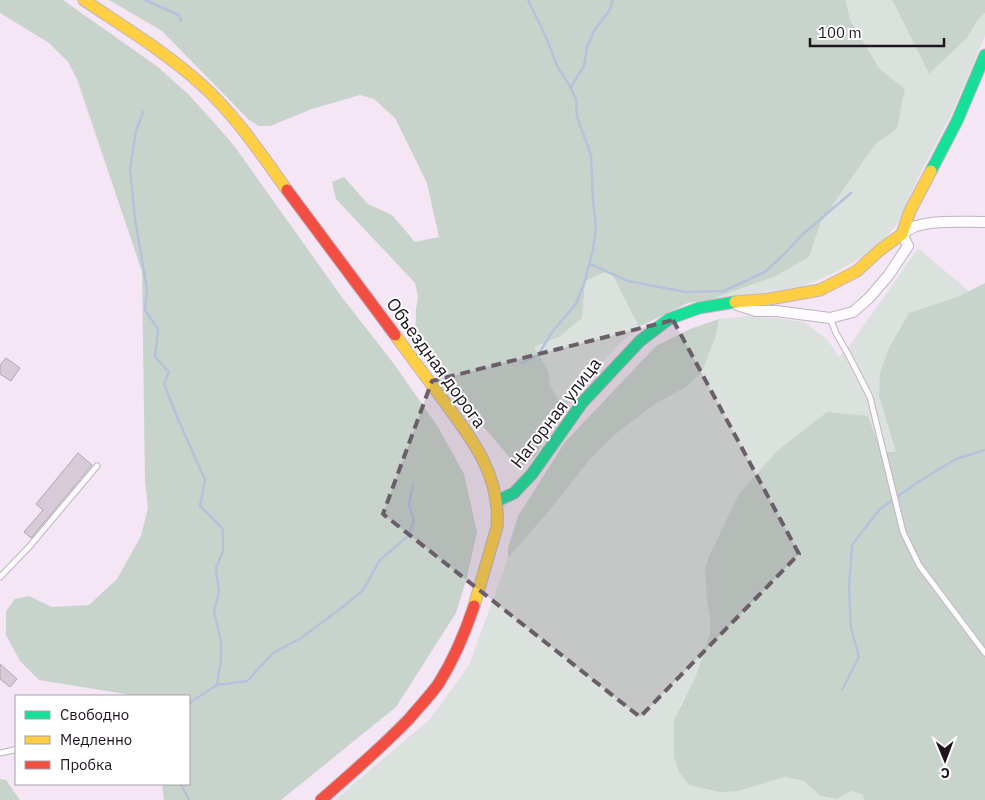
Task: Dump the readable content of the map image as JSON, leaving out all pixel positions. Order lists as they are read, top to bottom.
{
  "streets": {
    "main road": ["Объездная дорога", "Нагорная улица"]
  },
  "crossings": [
    ["Объездная дорога", "Нагорная улица"]
  ],
  "legend": ["Свободно", "Медленно", "Пробка"],
  "scale_bar": "100 m",
  "north": "bottom"
}
